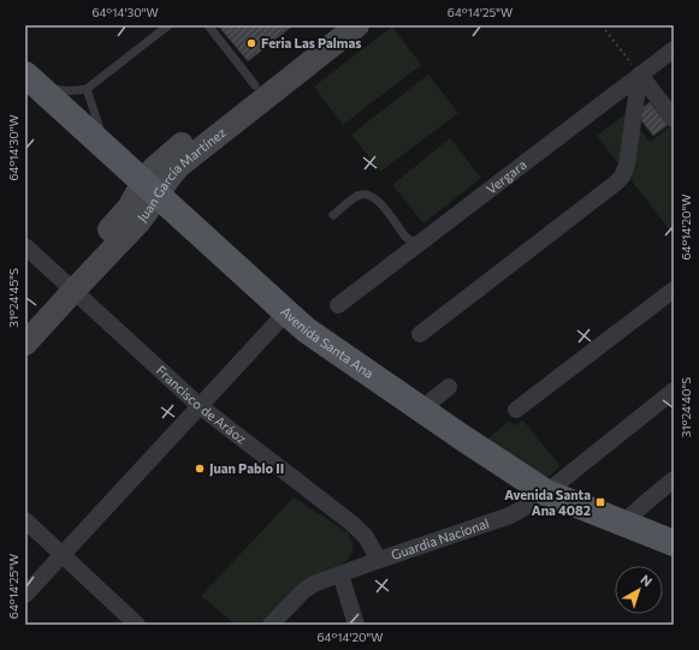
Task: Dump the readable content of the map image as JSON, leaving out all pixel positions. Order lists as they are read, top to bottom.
{
  "streets": {
    "main road": ["Juan García Martínez", "Avenida Santa Ana"],
    "street": ["Vergara", "Francisco de Aráoz", "Guardia Nacional"]
  },
  "crossings": [
    ["Juan García Martínez", "Avenida Santa Ana"],
    ["Juan García Martínez", "Francisco de Aráoz"],
    ["Avenida Santa Ana", "Guardia Nacional"],
    ["Francisco de Aráoz", "Guardia Nacional"]
  ],
  "places": {
    "other": ["Feria Las Palmas", "Juan Pablo II"],
    "transit": ["Avenida Santa Ana 4082"]
  },
  "north": "top right",
  "coordinates": [
    "64°14'30\"W",
    "64°14'25\"W",
    "64°14'20\"W",
    "31°24'45\"S",
    "31°24'40\"S"
  ]
}
